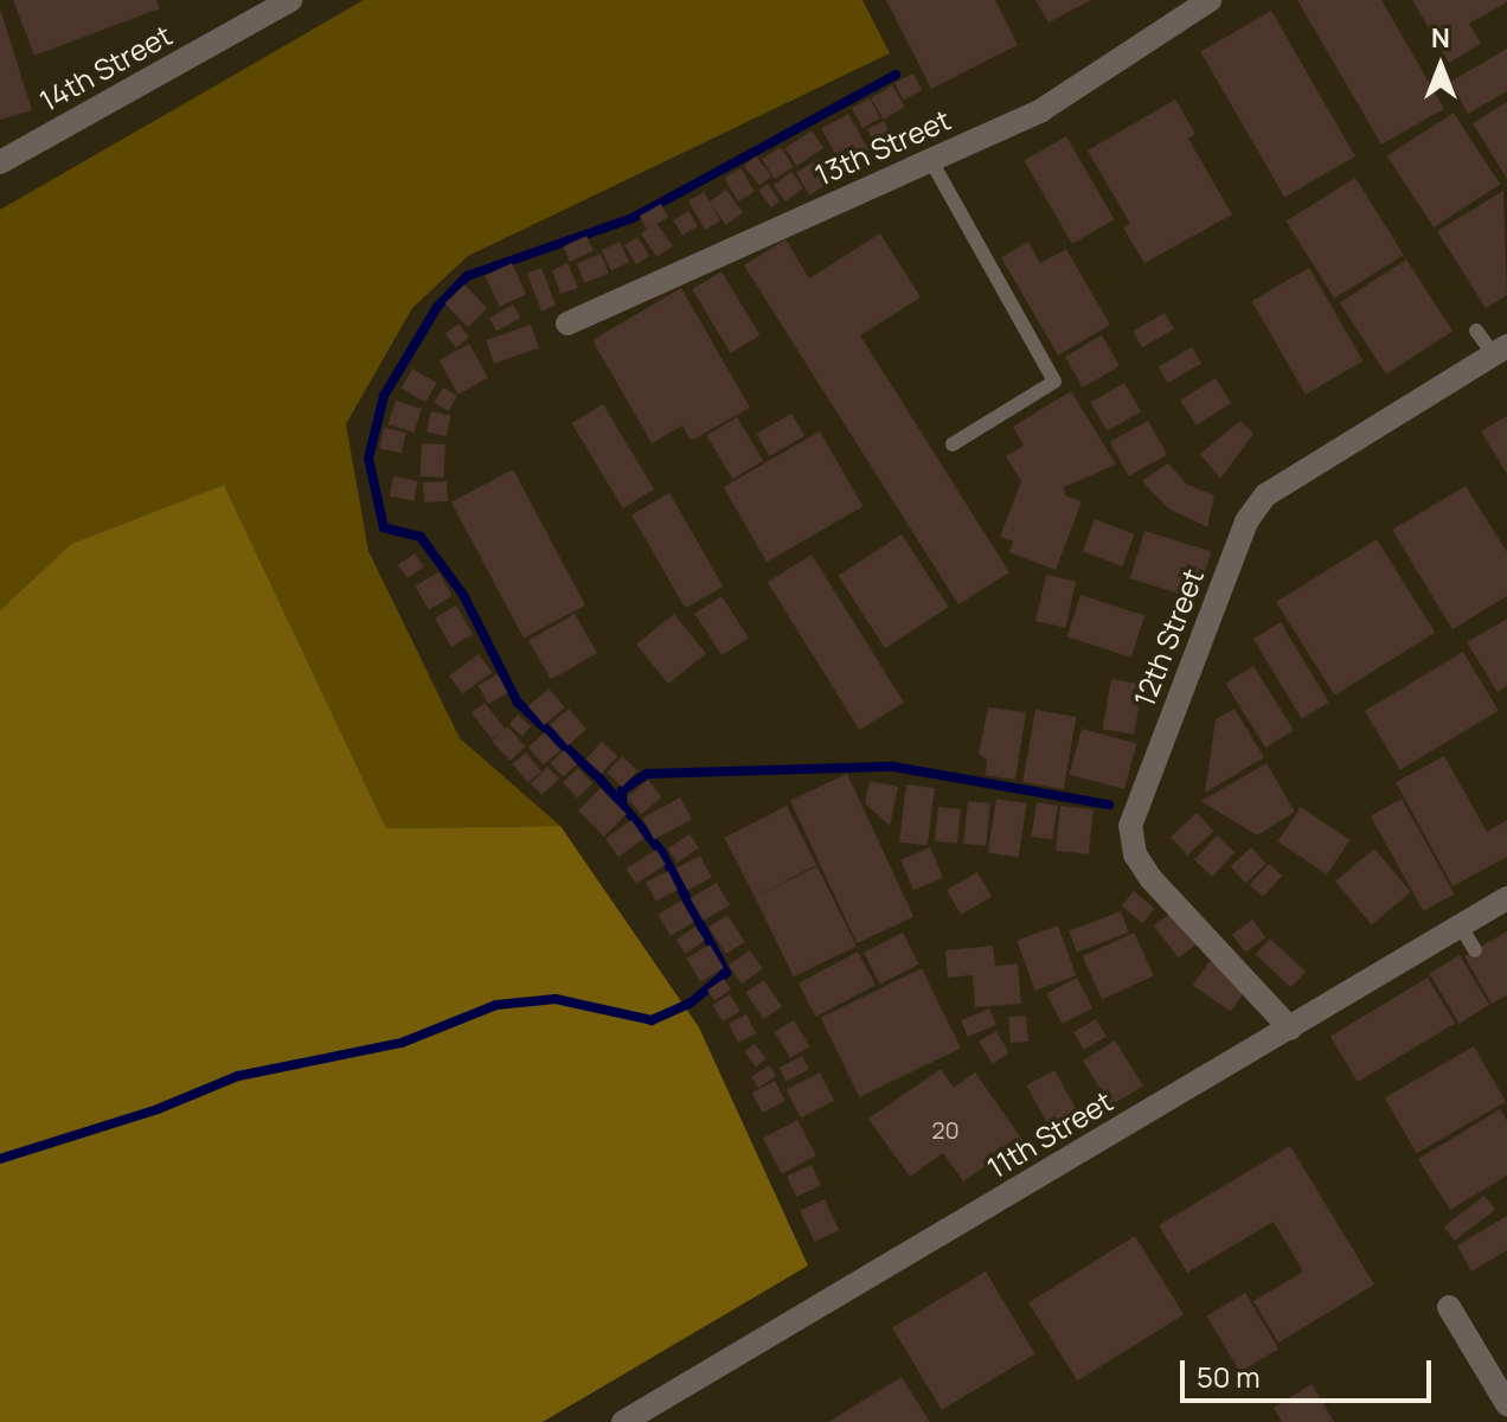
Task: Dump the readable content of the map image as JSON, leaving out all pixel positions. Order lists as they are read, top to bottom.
{
  "streets": {
    "street": [
      "14th Street",
      "13th Street",
      "12th Street",
      "11th Street"
    ]
  },
  "crossings": [
    ["12th Street", "11th Street"]
  ],
  "house_numbers": ["20"],
  "scale_bar": "50 m",
  "north": "top"
}
